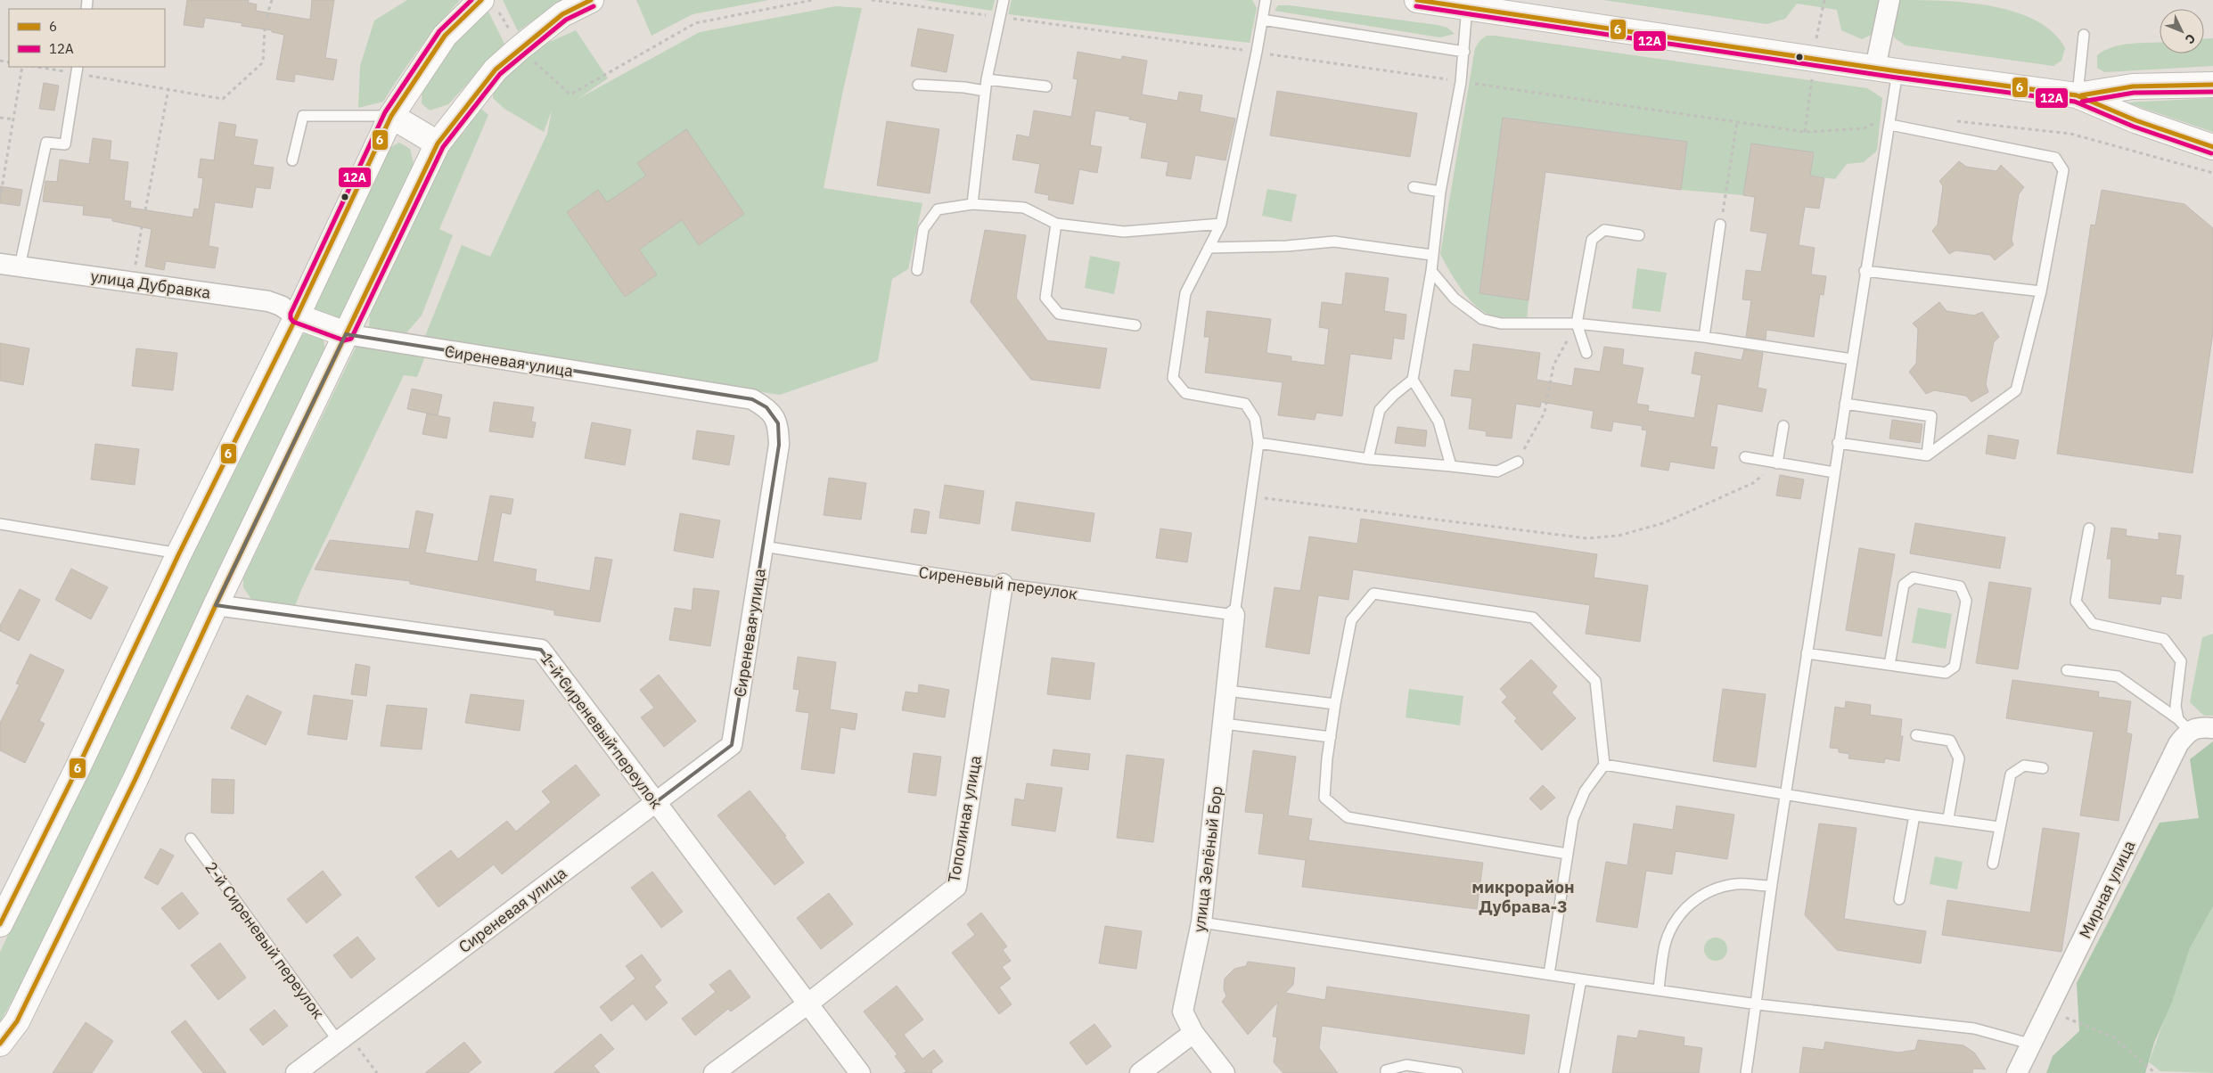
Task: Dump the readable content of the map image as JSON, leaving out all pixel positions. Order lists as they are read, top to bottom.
{
  "streets": {
    "street": [
      "улица Дубравка",
      "Сиреневая улица",
      "1-й Сиреневый переулок",
      "Тополиная улица",
      "улица Зелёный Бор",
      "Мирная улица"
    ],
    "lane": ["Сиреневый переулок", "2-й Сиреневый переулок"]
  },
  "crossings": [
    ["Сиреневая улица", "Сиреневый переулок"],
    ["Сиреневая улица", "1-й Сиреневый переулок"],
    ["Сиреневая улица", "2-й Сиреневый переулок"],
    ["Сиреневый переулок", "Тополиная улица"],
    ["Сиреневый переулок", "улица Зелёный Бор"],
    ["1-й Сиреневый переулок", "Тополиная улица"]
  ],
  "districts": ["микрорайон Дубрава-3"],
  "lines": ["transit line 6", "transit line 12А"],
  "legend": ["6", "12А"],
  "north": "bottom right"
}
